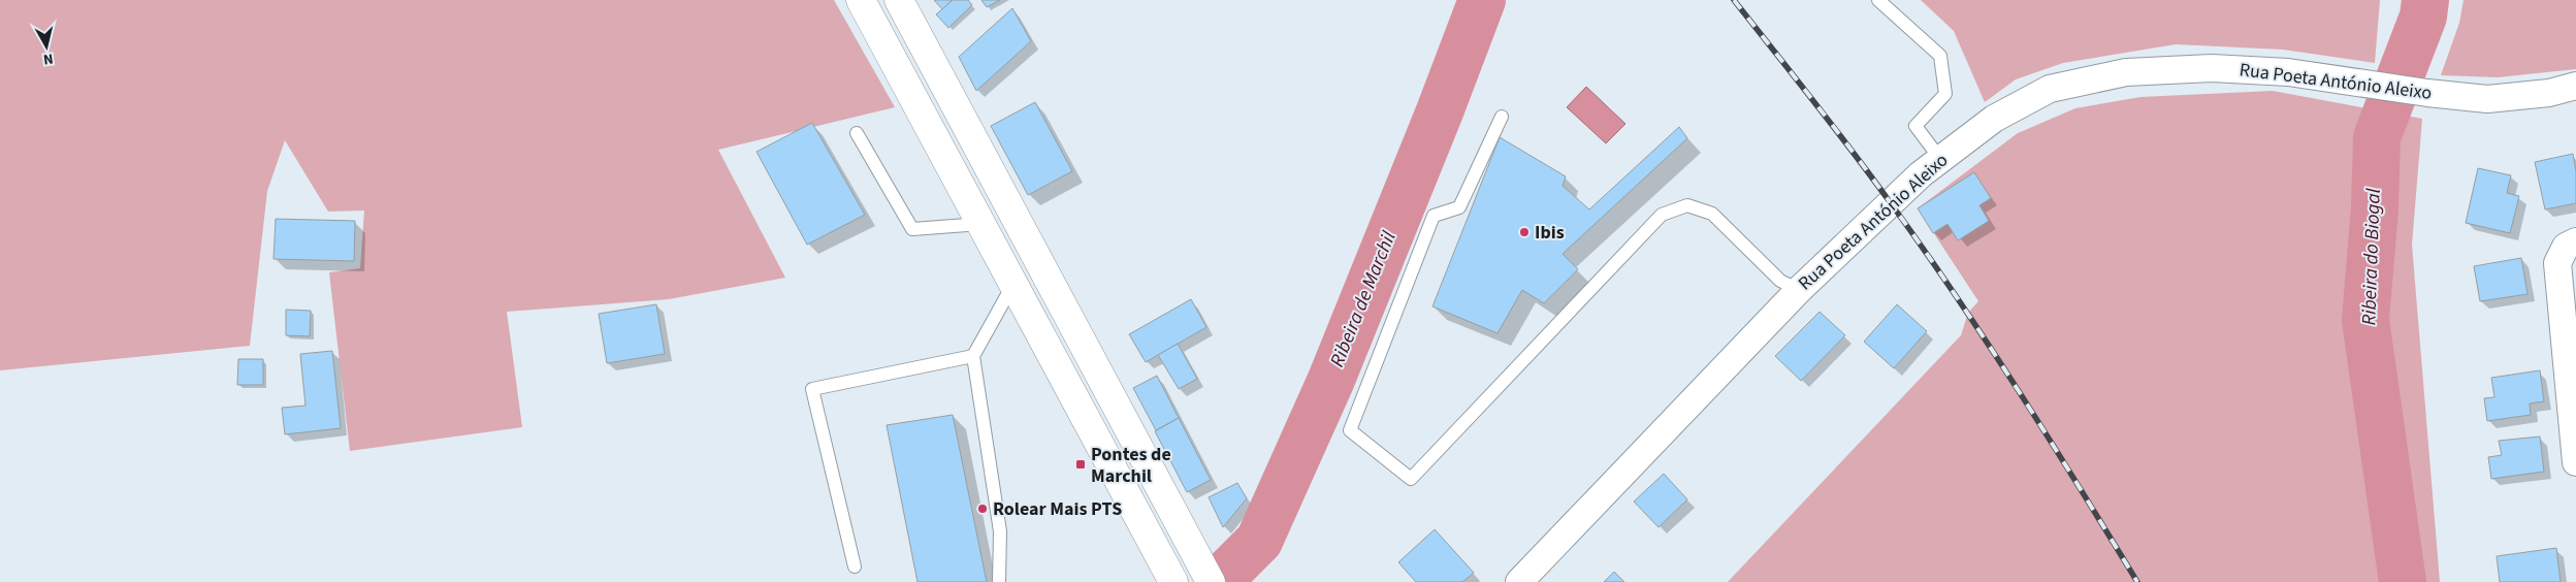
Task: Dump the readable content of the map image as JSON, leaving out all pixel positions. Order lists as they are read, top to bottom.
{
  "streets": {
    "street": ["Rua Poeta António Aleixo"]
  },
  "water": ["Ribeira do Biogal", "Ribeira de Marchil"],
  "places": {
    "other": ["Ibis", "Rolear Mais PTS"],
    "transit": ["Pontes de Marchil"]
  },
  "north": "bottom"
}
